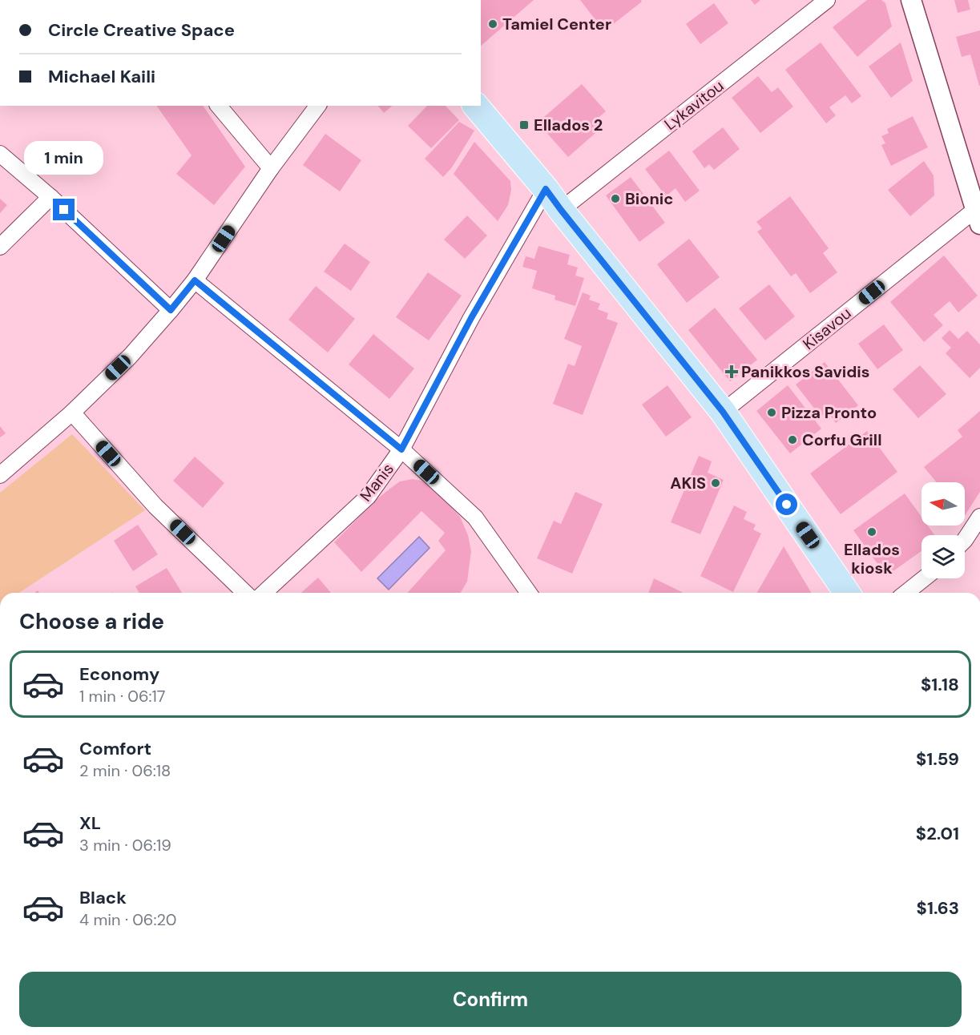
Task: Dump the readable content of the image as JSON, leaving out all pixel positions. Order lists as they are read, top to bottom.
{
  "streets": {
    "street": ["Lykavitou", "Kisavou", "Manis"]
  },
  "places": {
    "other": [
      "Tamiel Center",
      "Bionic",
      "Pizza Pronto",
      "Corfu Grill",
      "AKIS",
      "Ellados kiosk"
    ],
    "transit": ["Ellados 2"],
    "health": ["Panikkos Savidis"]
  },
  "north": "left",
  "page": {
    "banner": ["Circle Creative Space", "Michael Kaili"],
    "bubble": "1 min",
    "heading": "Choose a ride",
    "list": [
      {
        "name": "Economy",
        "note": "1 min · 06:17",
        "value": "$1.18"
      },
      {
        "name": "Comfort",
        "note": "2 min · 06:18",
        "value": "$1.59"
      },
      {
        "name": "XL",
        "note": "3 min · 06:19",
        "value": "$2.01"
      },
      {
        "name": "Black",
        "note": "4 min · 06:20",
        "value": "$1.63"
      }
    ],
    "buttons": "Confirm"
  }
}
